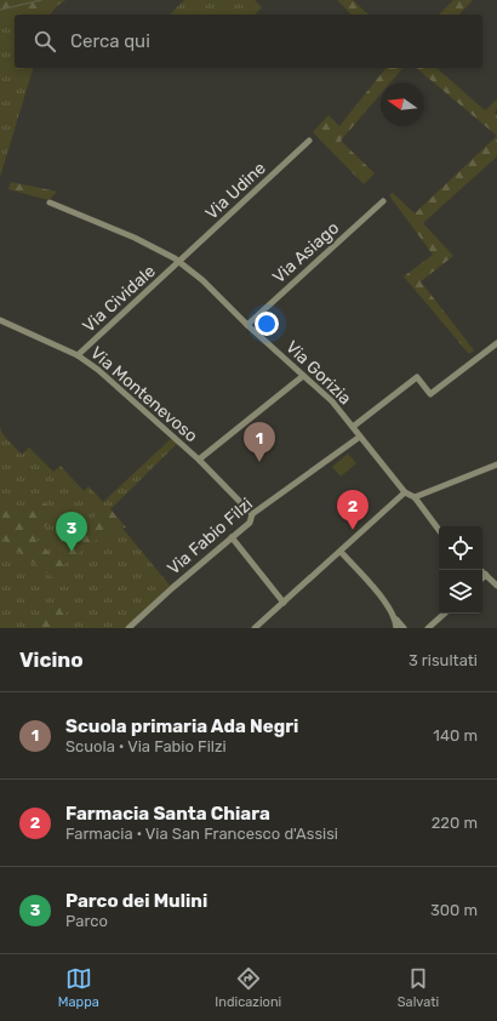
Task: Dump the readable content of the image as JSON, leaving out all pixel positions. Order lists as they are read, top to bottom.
{
  "streets": {
    "street": [
      "Via Udine",
      "Via Asiago",
      "Via Cividale",
      "Via Gorizia",
      "Via Montenevoso",
      "Via Fabio Filzi"
    ]
  },
  "crossings": [
    ["Via Udine", "Via Cividale"],
    ["Via Udine", "Via Gorizia"],
    ["Via Asiago", "Via Gorizia"],
    ["Via Cividale", "Via Gorizia"],
    ["Via Cividale", "Via Montenevoso"],
    ["Via Gorizia", "Via Montenevoso"],
    ["Via Gorizia", "Via Fabio Filzi"]
  ],
  "north": "left",
  "page": {
    "search": "Cerca qui",
    "pins": ["1", "2", "3"],
    "heading": ["Vicino", "3 risultati"],
    "list": [
      {
        "mark": "1",
        "name": "Scuola primaria Ada Negri",
        "note": "Scuola · Via Fabio Filzi",
        "value": "140 m"
      },
      {
        "mark": "2",
        "name": "Farmacia Santa Chiara",
        "note": "Farmacia · Via San Francesco d'Assisi",
        "value": "220 m"
      },
      {
        "mark": "3",
        "name": "Parco dei Mulini",
        "note": "Parco",
        "value": "300 m"
      }
    ],
    "nav": ["Mappa", "Indicazioni", "Salvati"]
  }
}
